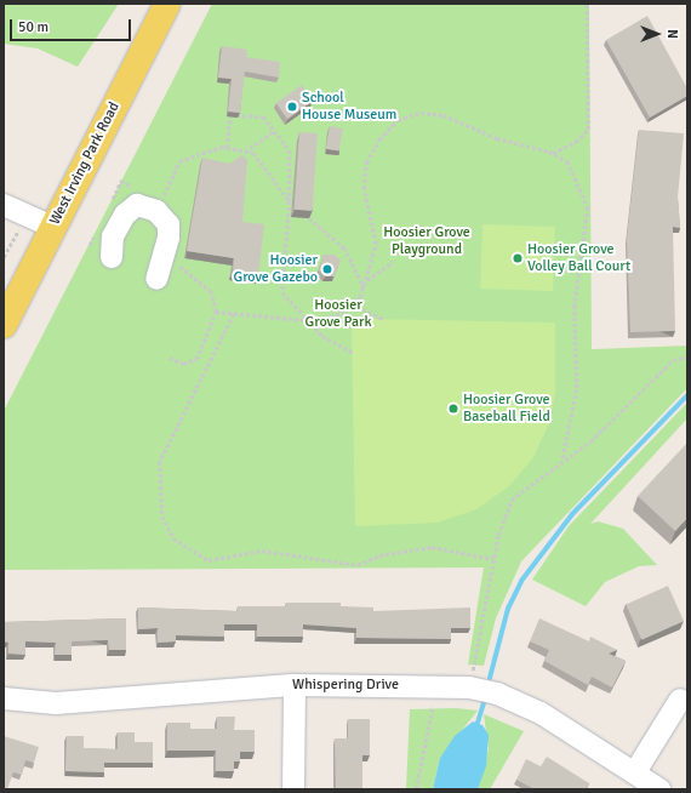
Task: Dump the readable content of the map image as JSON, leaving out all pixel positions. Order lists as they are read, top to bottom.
{
  "streets": {
    "main road": ["West Irving Park Road"],
    "street": ["Whispering Drive"]
  },
  "parks": ["Hoosier Grove Playground", "Hoosier Grove Park"],
  "places": [
    "School House Museum",
    "Hoosier Grove Volley Ball Court",
    "Hoosier Grove Gazebo",
    "Hoosier Grove Baseball Field"
  ],
  "scale_bar": "50 m",
  "north": "right"
}
